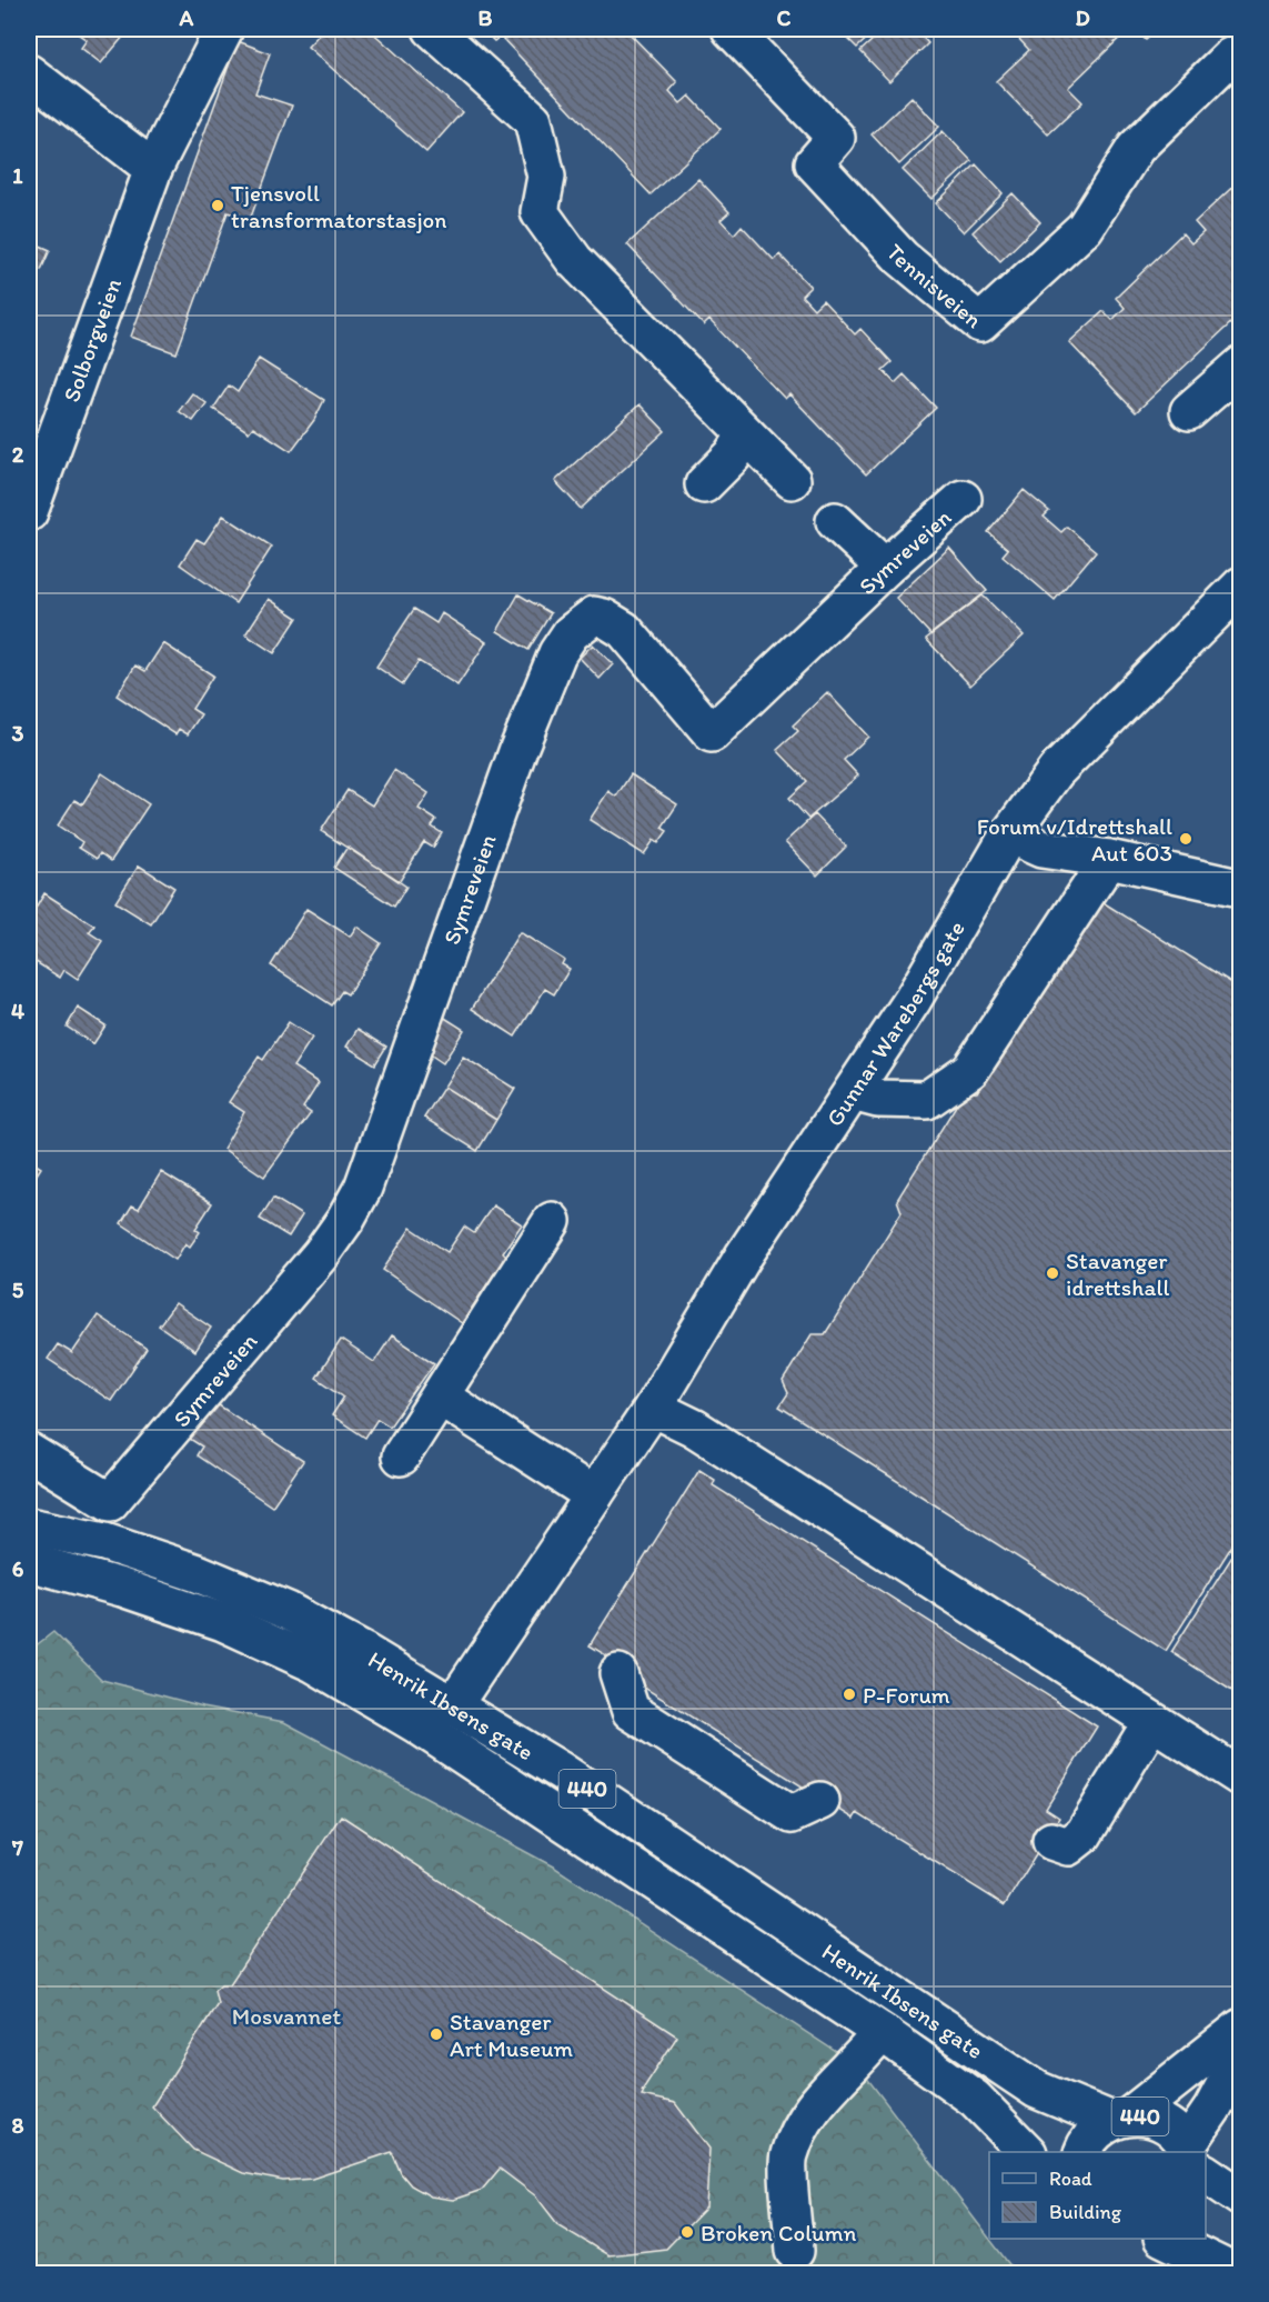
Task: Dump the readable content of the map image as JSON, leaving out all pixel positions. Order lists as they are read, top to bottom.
{
  "streets": {
    "street": [
      "Tennisveien",
      "Solborgveien",
      "Symreveien",
      "Gunnar Warebergs gate",
      "Henrik Ibsens gate",
      "440"
    ]
  },
  "crossings": [
    ["Gunnar Warebergs gate", "Henrik Ibsens gate"],
    ["Henrik Ibsens gate", "440"]
  ],
  "parks": ["Mosvannet"],
  "places": [
    "Tjensvoll transformatorstasjon",
    "Forum v/Idrettshall Aut 603",
    "Stavanger idrettshall",
    "P-Forum",
    "Stavanger Art Museum",
    "Broken Column"
  ],
  "legend": ["Road", "Building"],
  "grid": {
    "columns": [
      "A",
      "B",
      "C",
      "D"
    ],
    "rows": [
      "1",
      "2",
      "3",
      "4",
      "5",
      "6",
      "7",
      "8"
    ]
  }
}
